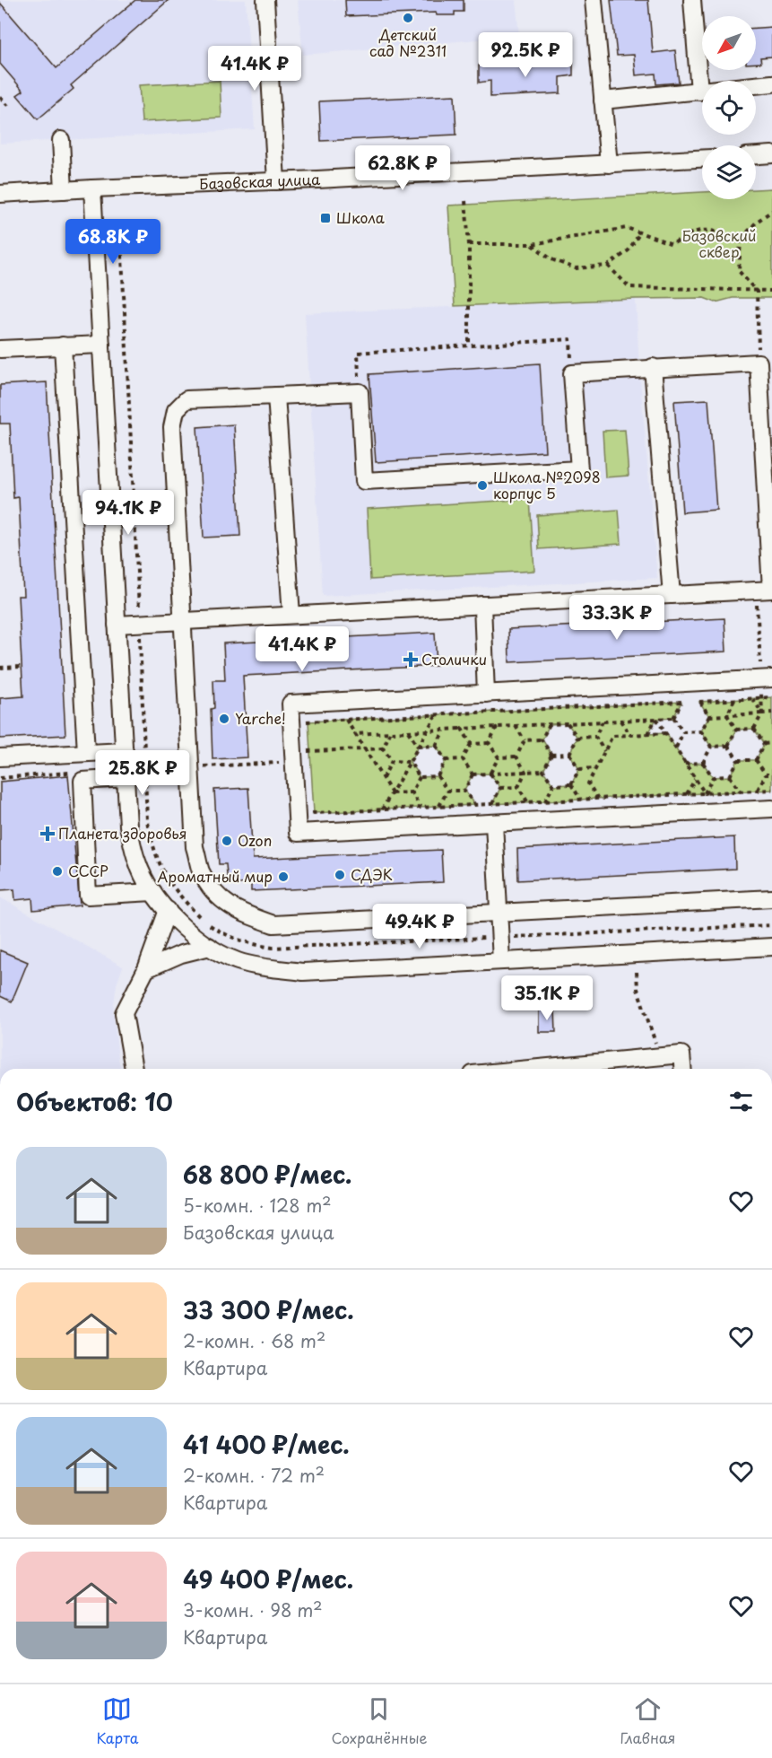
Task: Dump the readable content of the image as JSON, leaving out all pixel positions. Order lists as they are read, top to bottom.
{
  "streets": {
    "street": ["Базовская улица"]
  },
  "parks": ["Базовский сквер"],
  "places": {
    "other": [
      "Детский сад №2311",
      "Школа №2098 корпус 5",
      "Yarche!",
      "Ozon",
      "СССР",
      "СДЭК",
      "Ароматный мир"
    ],
    "transit": ["Школа"],
    "health": ["Столички", "Планета здоровья"]
  },
  "north": "bottom left",
  "page": {
    "price": [
      "92.5K ₽",
      "41.4K ₽",
      "62.8K ₽",
      "68.8K ₽",
      "94.1K ₽",
      "33.3K ₽",
      "41.4K ₽",
      "25.8K ₽",
      "49.4K ₽",
      "35.1K ₽"
    ],
    "heading": "Объектов: 10",
    "list": [
      {
        "name": "68 800 ₽/мес.",
        "note": "5-комн. · 128 m² · Базовская улица"
      },
      {
        "name": "33 300 ₽/мес.",
        "note": "2-комн. · 68 m² · Квартира"
      },
      {
        "name": "41 400 ₽/мес.",
        "note": "2-комн. · 72 m² · Квартира"
      },
      {
        "name": "49 400 ₽/мес.",
        "note": "3-комн. · 98 m² · Квартира"
      }
    ],
    "tabs": ["Карта", "Сохранённые", "Главная"]
  }
}
